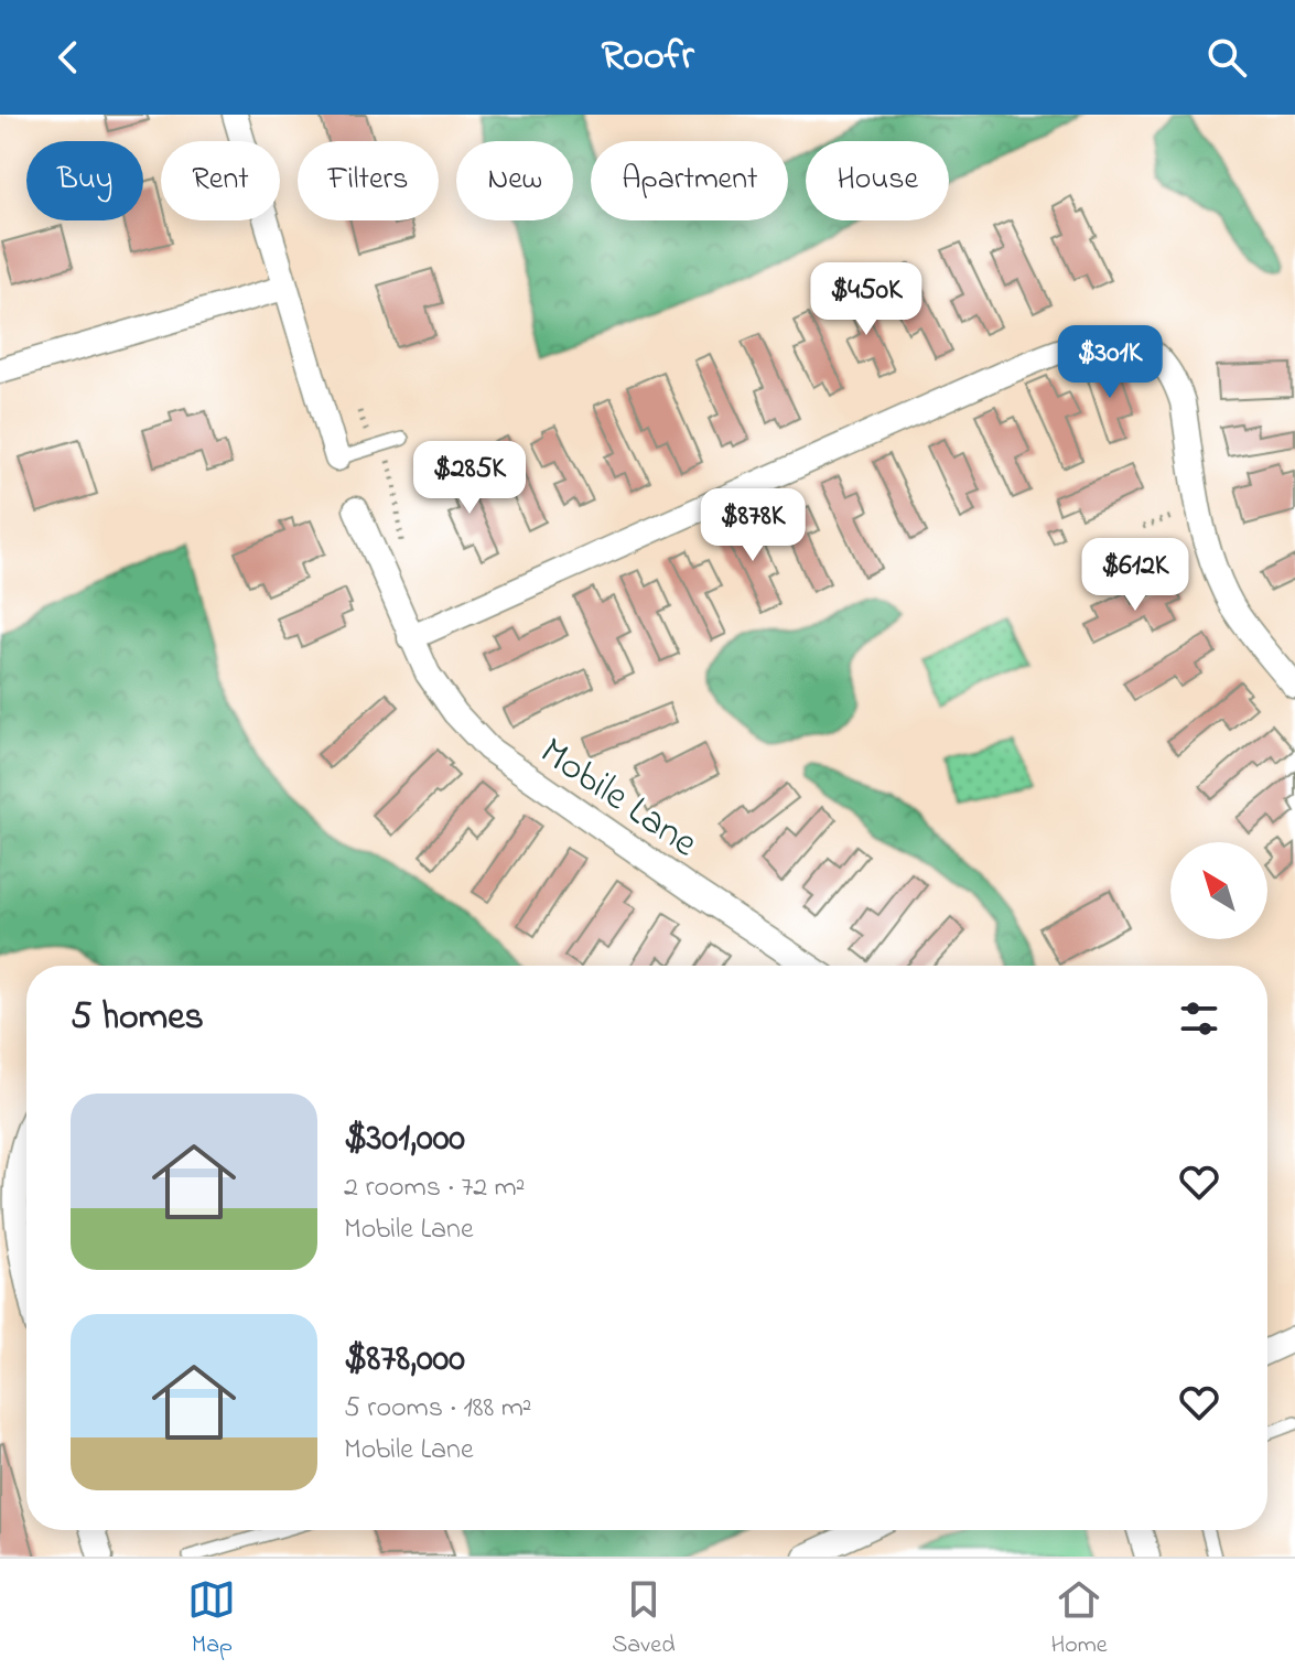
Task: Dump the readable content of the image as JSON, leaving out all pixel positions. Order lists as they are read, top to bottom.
{
  "streets": {
    "street": ["Mobile Lane"]
  },
  "north": "top left",
  "page": {
    "header": "Roofr",
    "chip": [
      "Buy",
      "Rent",
      "Filters",
      "New",
      "Apartment",
      "House"
    ],
    "price": [
      "$450K",
      "$301K",
      "$285K",
      "$878K",
      "$612K"
    ],
    "heading": "5 homes",
    "list": [
      {
        "name": "$301,000",
        "note": "2 rooms · 72 m² · Mobile Lane"
      },
      {
        "name": "$878,000",
        "note": "5 rooms · 188 m² · Mobile Lane"
      }
    ],
    "tabs": ["Map", "Saved", "Home"]
  }
}
